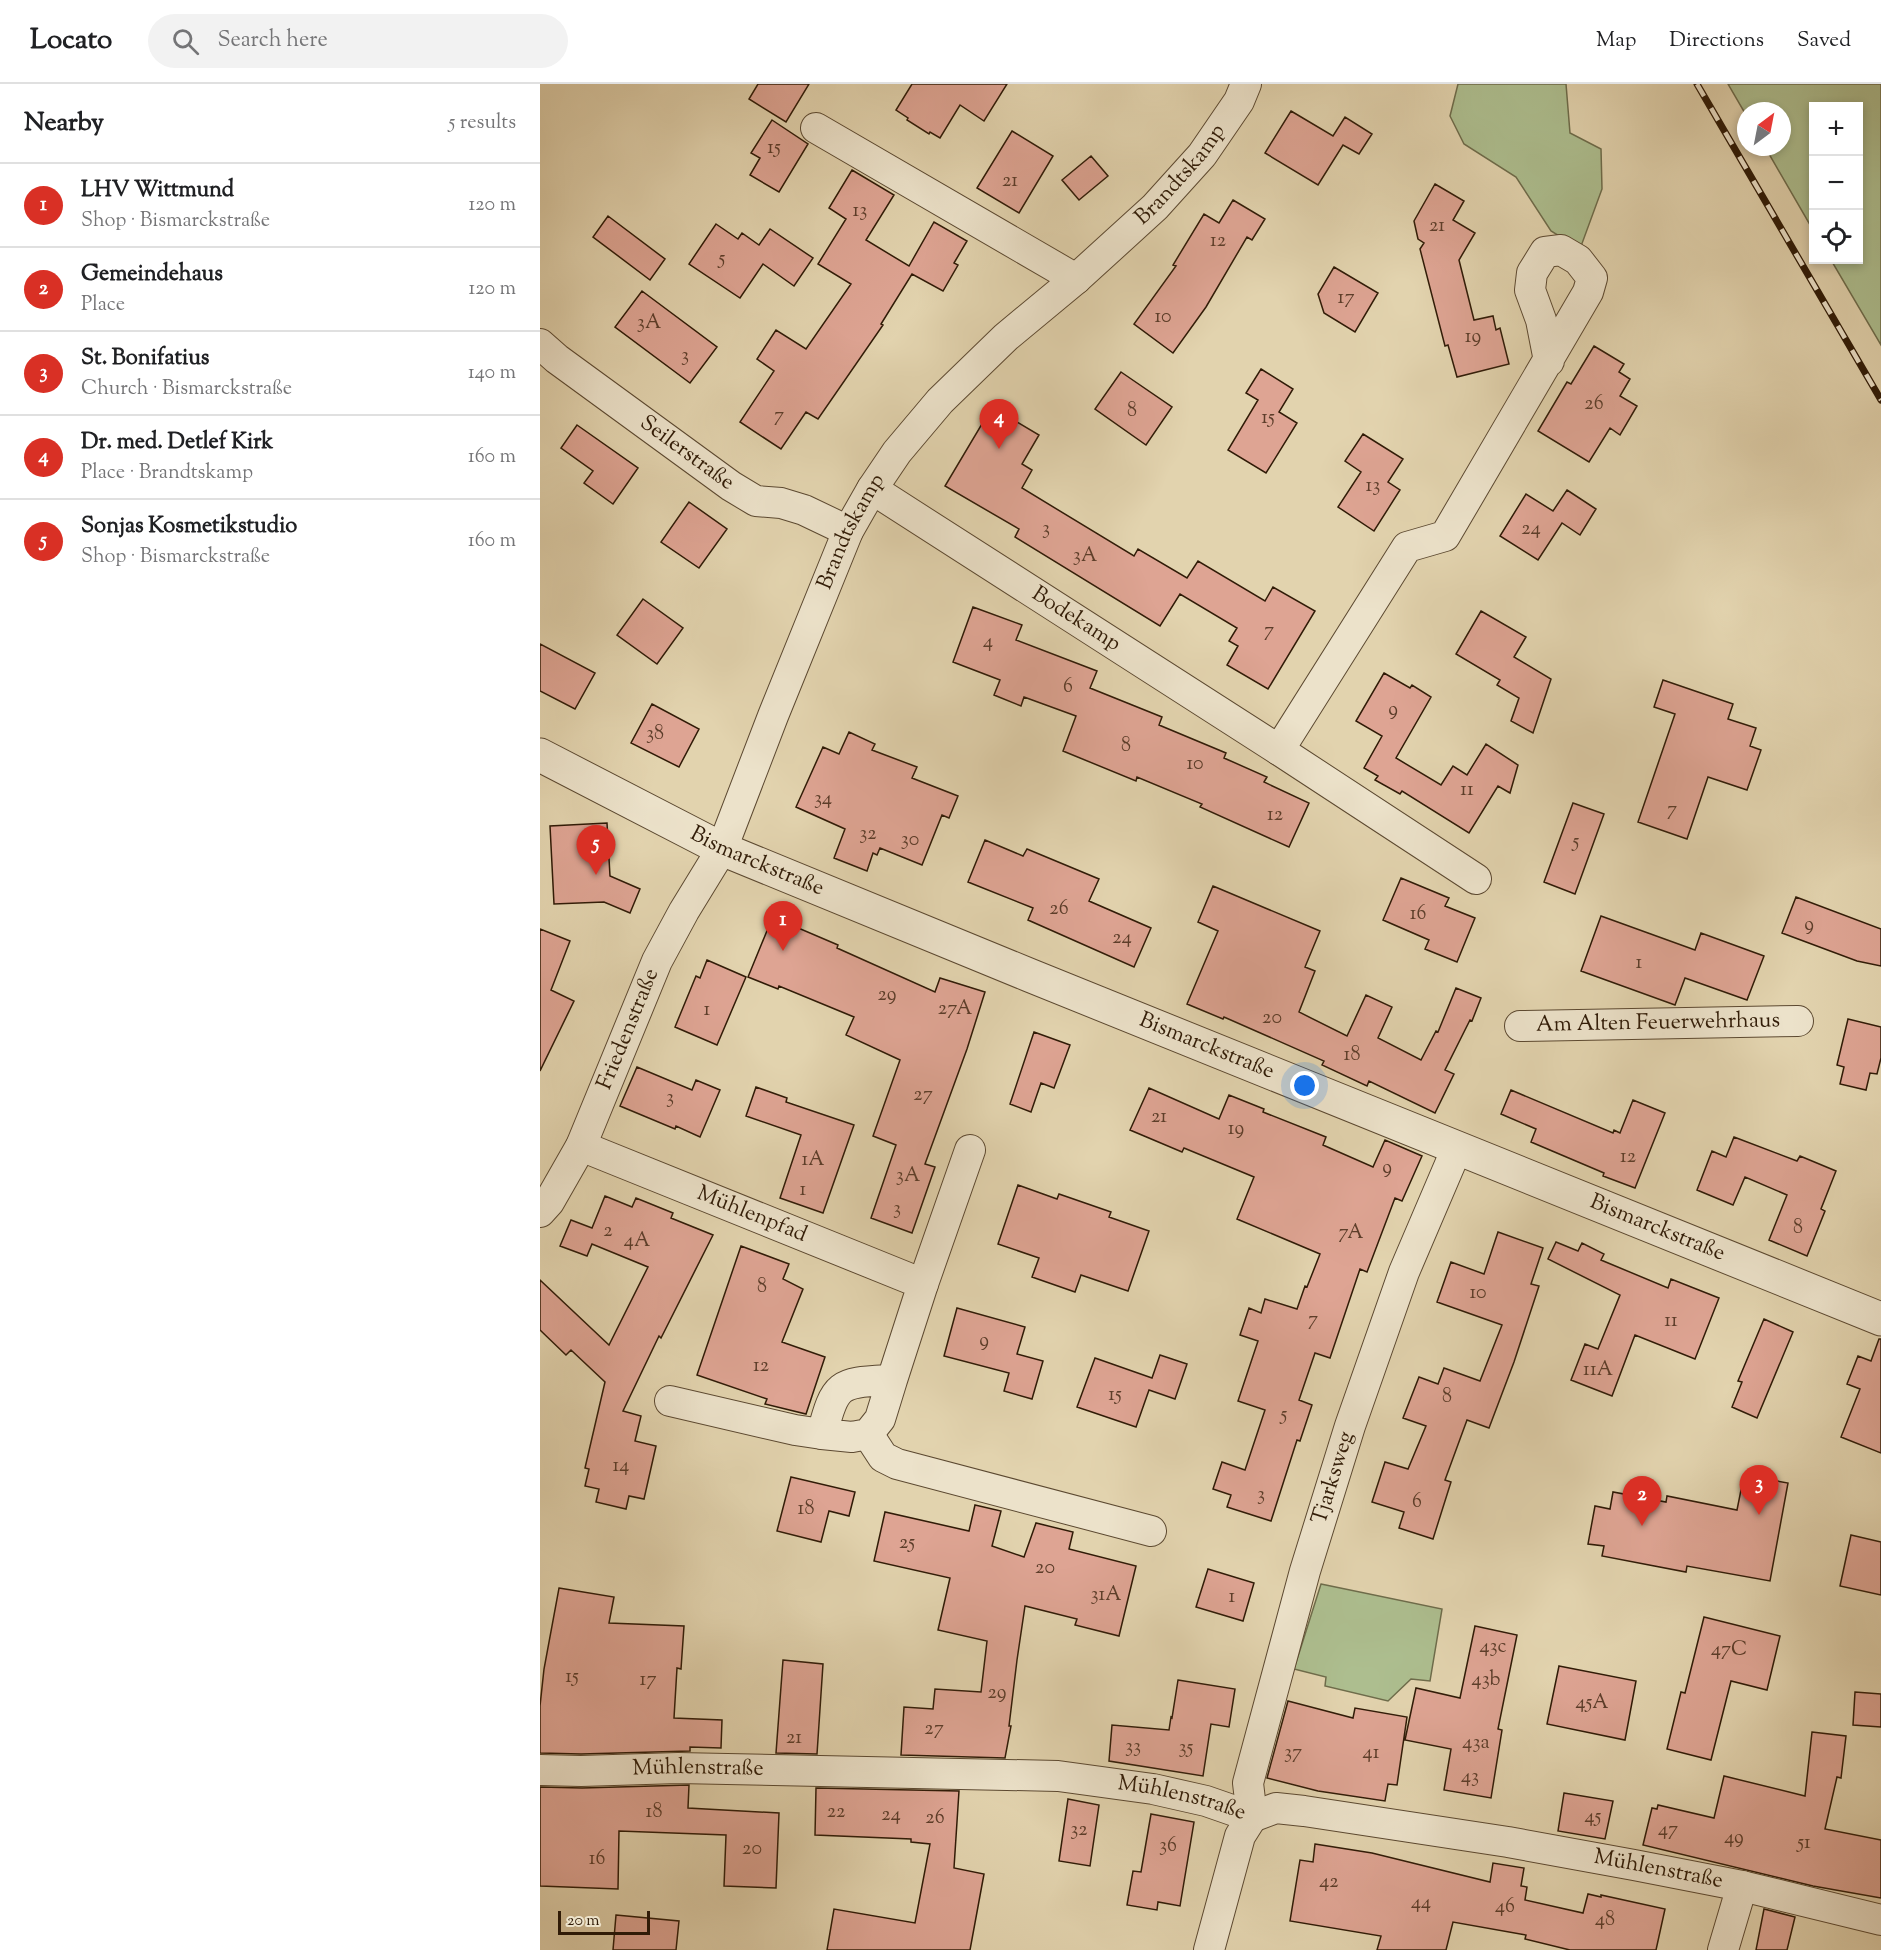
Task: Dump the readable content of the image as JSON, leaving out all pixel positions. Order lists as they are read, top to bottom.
{
  "streets": {
    "street": [
      "Brandtskamp",
      "Seilerstraße",
      "Bodekamp",
      "Bismarckstraße",
      "Am Alten Feuerwehrhaus",
      "Friedenstraße",
      "Mühlenpfad",
      "Tjarksweg",
      "Mühlenstraße"
    ]
  },
  "crossings": [
    ["Brandtskamp", "Seilerstraße"],
    ["Brandtskamp", "Bodekamp"],
    ["Brandtskamp", "Bismarckstraße"],
    ["Brandtskamp", "Friedenstraße"],
    ["Bismarckstraße", "Friedenstraße"],
    ["Bismarckstraße", "Tjarksweg"],
    ["Friedenstraße", "Mühlenpfad"],
    ["Tjarksweg", "Mühlenstraße"]
  ],
  "house_numbers": [
    "15",
    "21",
    "13",
    "21",
    "12",
    "5",
    "17",
    "10",
    "3A",
    "19",
    "3",
    "26",
    "8",
    "7",
    "15",
    "13",
    "3",
    "24",
    "3A",
    "7",
    "4",
    "6",
    "9",
    "38",
    "8",
    "10",
    "11",
    "34",
    "7",
    "12",
    "32",
    "30",
    "5",
    "26",
    "16",
    "9",
    "24",
    "1",
    "29",
    "27A",
    "1",
    "20",
    "18",
    "27",
    "3",
    "21",
    "19",
    "12",
    "1A",
    "9",
    "3A",
    "1",
    "3",
    "8",
    "2",
    "7A",
    "4A",
    "8",
    "10",
    "7",
    "11",
    "9",
    "12",
    "11A",
    "15",
    "8",
    "5",
    "14",
    "3",
    "6",
    "18",
    "25",
    "20",
    "31A",
    "1",
    "43c",
    "47C",
    "15",
    "17",
    "43b",
    "29",
    "45A",
    "27",
    "21",
    "43a",
    "33",
    "35",
    "37",
    "41",
    "43",
    "18",
    "22",
    "24",
    "45",
    "26",
    "32",
    "47",
    "49",
    "51",
    "36",
    "20",
    "16",
    "42",
    "44",
    "46",
    "48"
  ],
  "scale_bar": "20 m",
  "north": "top right",
  "page": {
    "header": "Locato",
    "search": "Search here",
    "nav": ["Map", "Directions", "Saved"],
    "heading": ["Nearby", "5 results"],
    "map_buttons": ["+", "−"],
    "list": [
      {
        "mark": "1",
        "name": "LHV Wittmund",
        "note": "Shop · Bismarckstraße",
        "value": "120 m"
      },
      {
        "mark": "2",
        "name": "Gemeindehaus",
        "note": "Place",
        "value": "120 m"
      },
      {
        "mark": "3",
        "name": "St. Bonifatius",
        "note": "Church · Bismarckstraße",
        "value": "140 m"
      },
      {
        "mark": "4",
        "name": "Dr. med. Detlef Kirk",
        "note": "Place · Brandtskamp",
        "value": "160 m"
      },
      {
        "mark": "5",
        "name": "Sonjas Kosmetikstudio",
        "note": "Shop · Bismarckstraße",
        "value": "160 m"
      }
    ],
    "pins": [
      "4",
      "5",
      "1",
      "3",
      "2"
    ],
    "scale": "20 m"
  }
}
